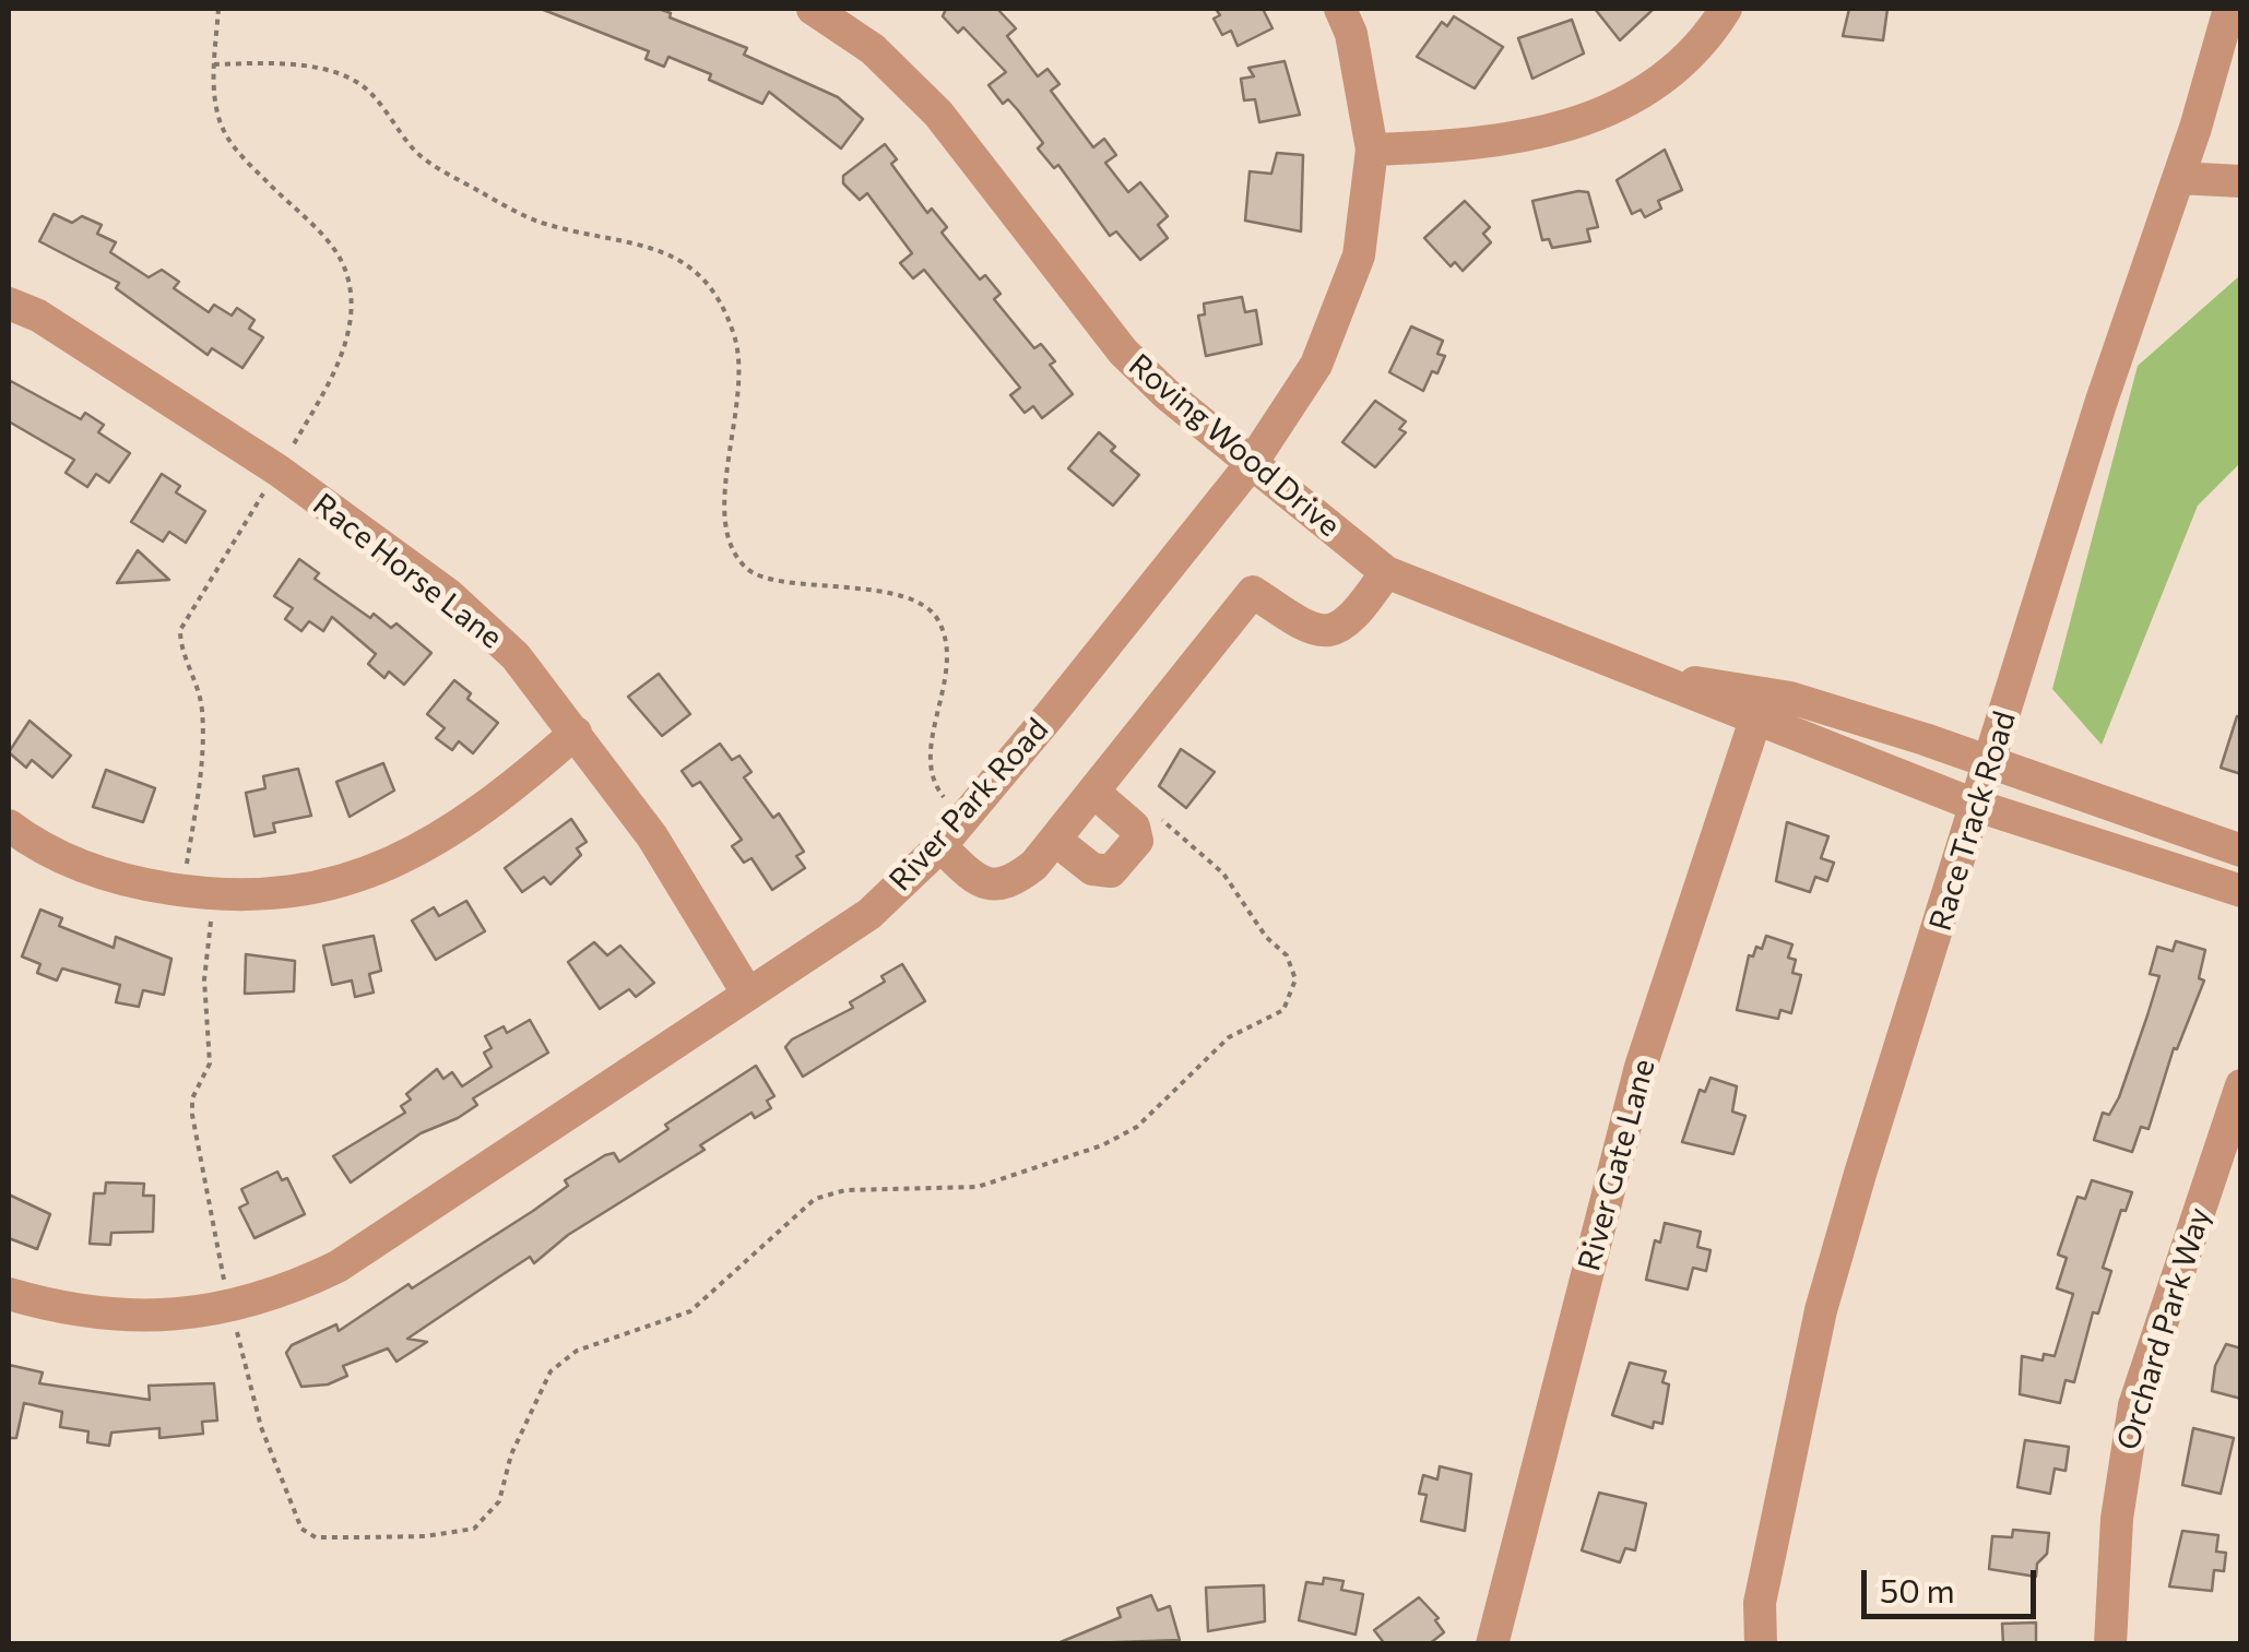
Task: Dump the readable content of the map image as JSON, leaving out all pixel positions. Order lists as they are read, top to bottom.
{
  "streets": {
    "street": [
      "Roving Wood Drive",
      "Race Horse Lane",
      "River Park Road",
      "Race Track Road",
      "River Gate Lane",
      "Orchard Park Way"
    ]
  },
  "crossings": [
    ["Roving Wood Drive", "River Park Road"],
    ["Roving Wood Drive", "Race Track Road"],
    ["Roving Wood Drive", "River Gate Lane"],
    ["Race Horse Lane", "River Park Road"]
  ],
  "scale_bar": "50 m"
}
